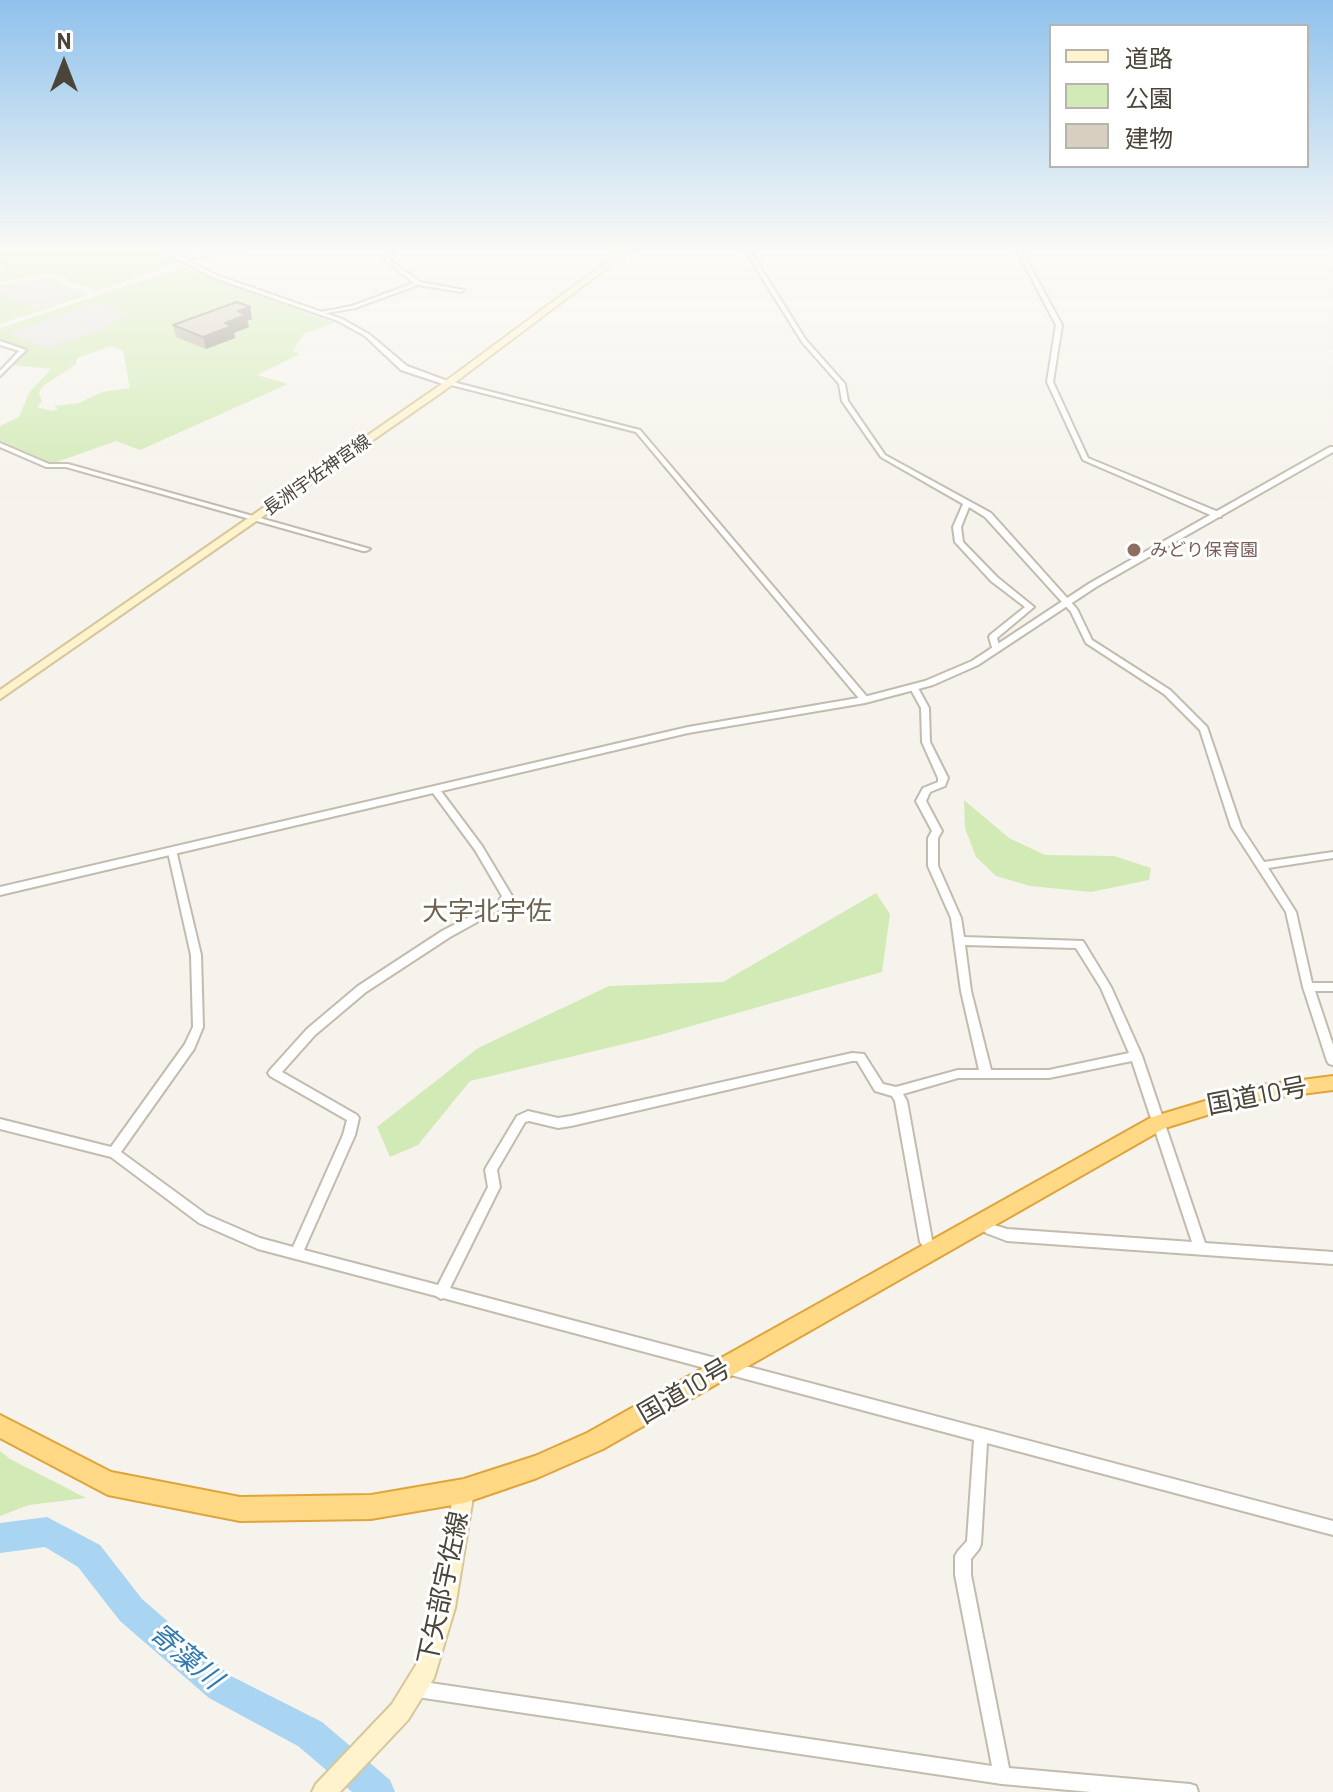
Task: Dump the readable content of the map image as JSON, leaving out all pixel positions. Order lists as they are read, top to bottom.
{
  "streets": {
    "highway": ["国道10号"],
    "main road": ["長洲宇佐神宮線", "下矢部宇佐線"]
  },
  "crossings": [
    ["国道10号", "下矢部宇佐線"]
  ],
  "districts": ["大字北宇佐"],
  "water": ["寄藻川"],
  "places": ["みどり保育園"],
  "legend": ["道路", "公園", "建物"],
  "north": "top"
}
